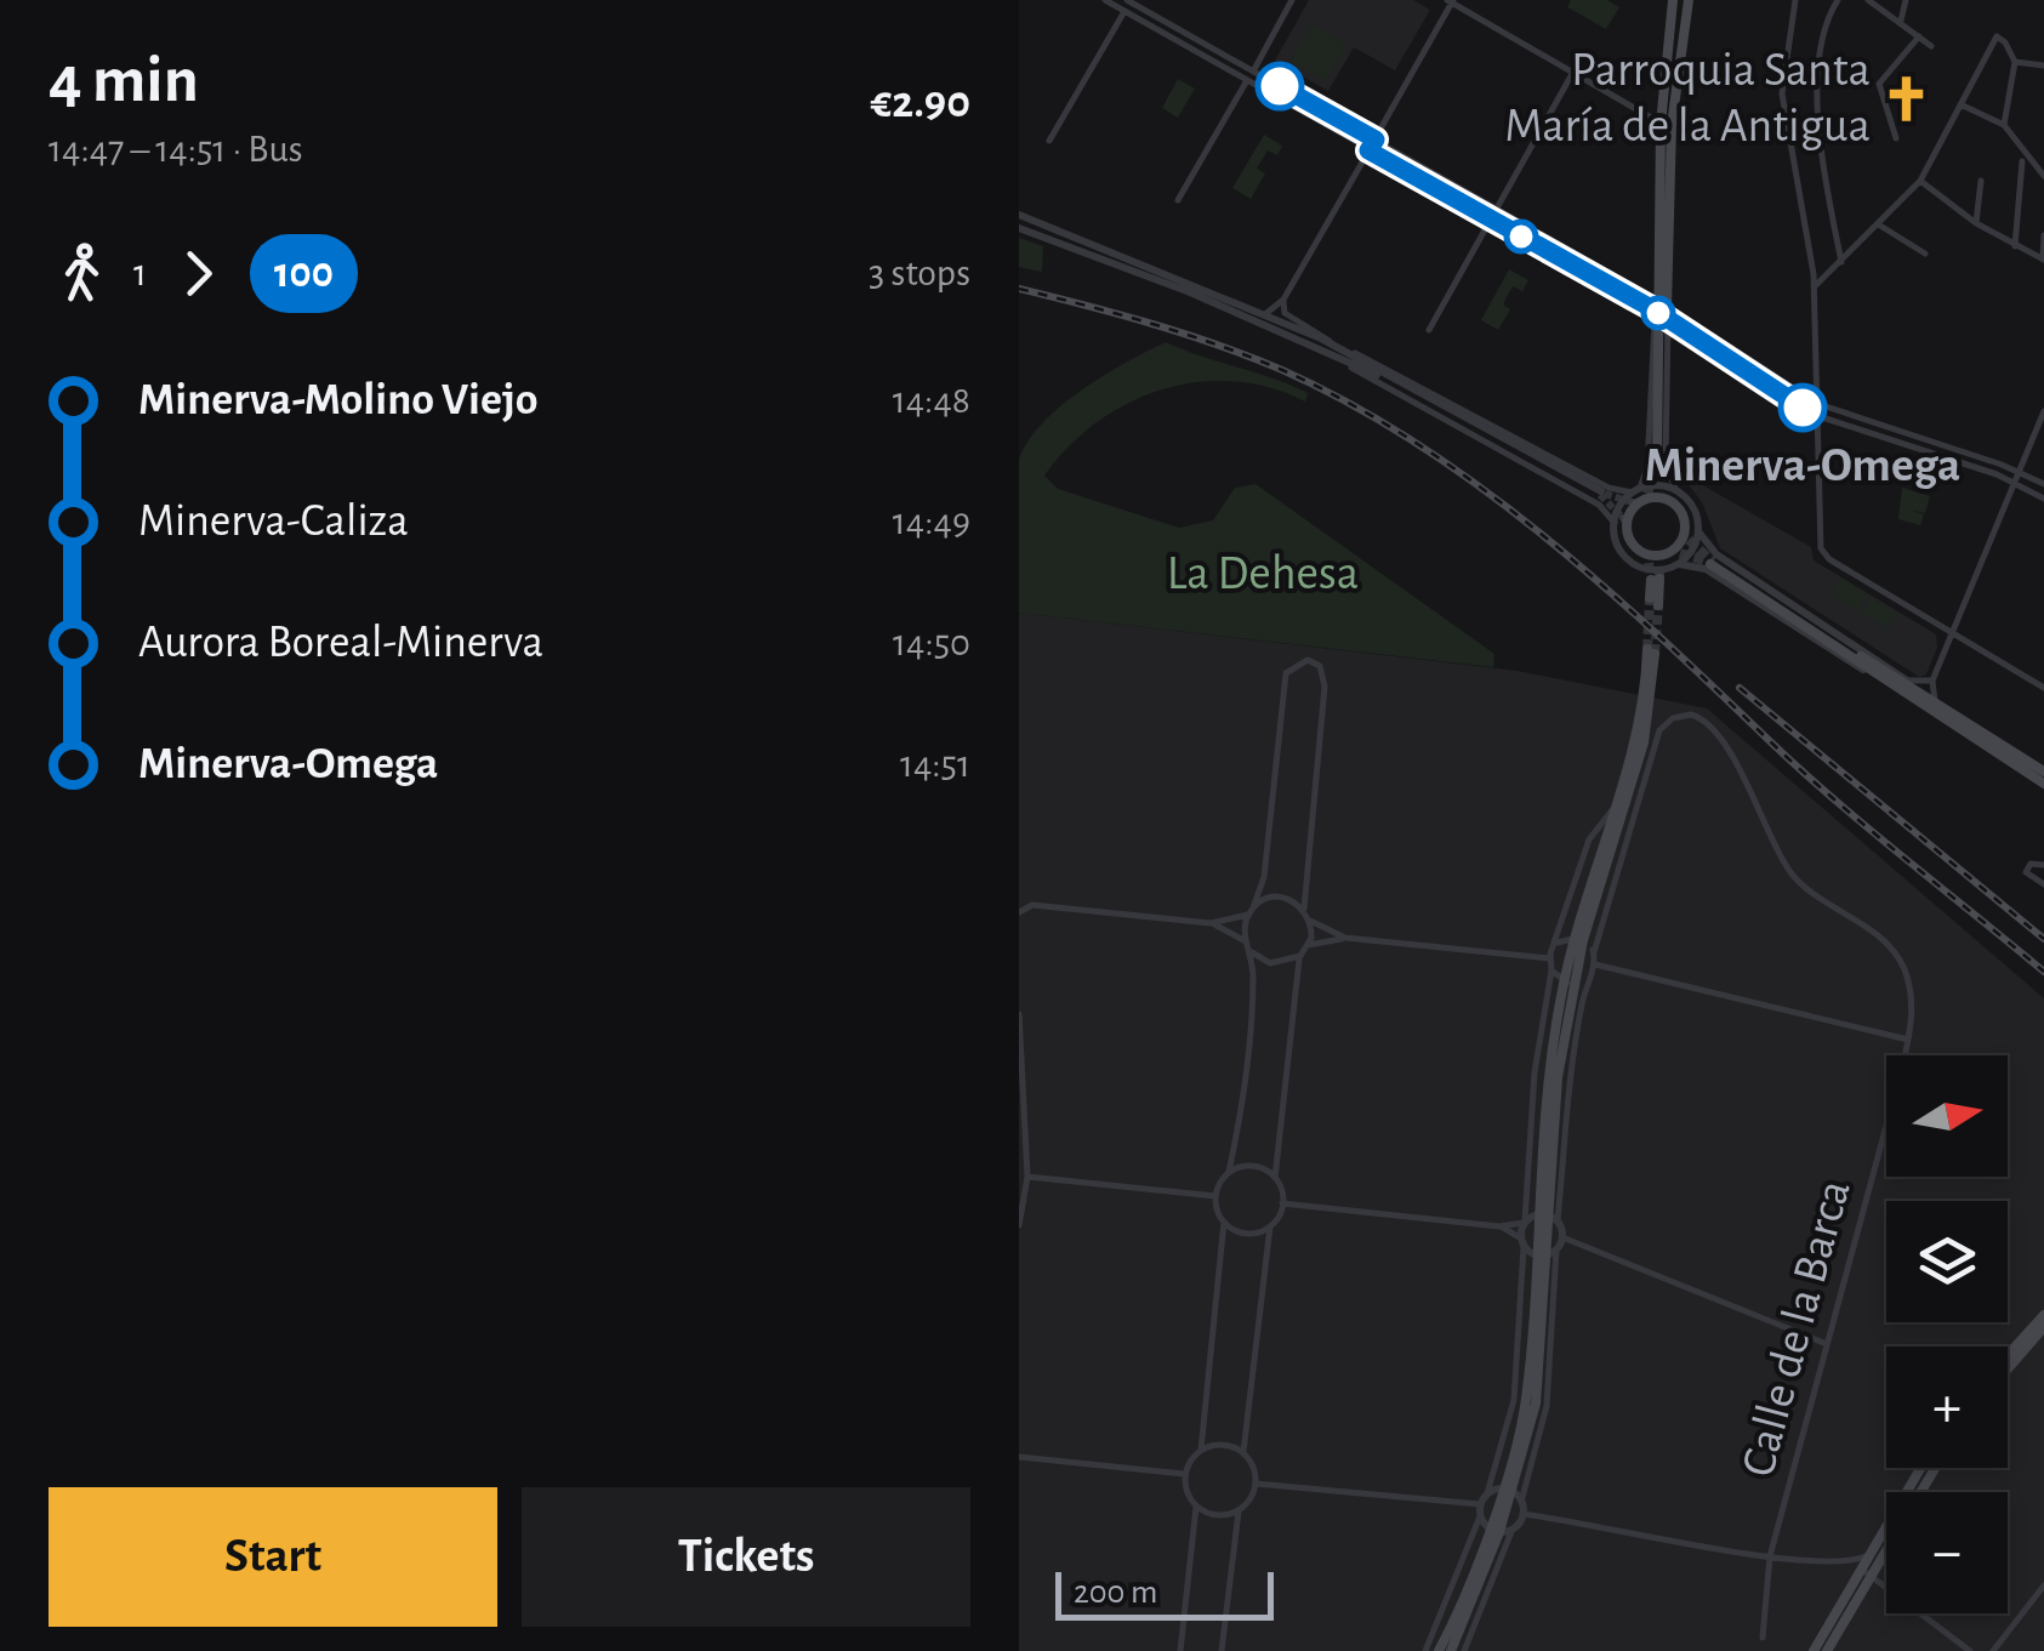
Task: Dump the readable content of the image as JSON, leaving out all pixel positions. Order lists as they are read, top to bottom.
{
  "streets": {
    "street": ["Calle de la Barca"]
  },
  "parks": ["La Dehesa"],
  "places": {
    "church": ["Parroquia Santa María de la Antigua"],
    "other": ["Minerva-Omega"]
  },
  "lines": ["bus line 100"],
  "scale_bar": "200 m",
  "north": "right",
  "page": {
    "heading": ["4 min", "14:47 – 14:51 · Bus", "€2.90"],
    "legs": ["1", "100", "3 stops"],
    "list": [
      {
        "name": "Minerva-Molino Viejo",
        "value": "14:48"
      },
      {
        "name": "Minerva-Caliza",
        "value": "14:49"
      },
      {
        "name": "Aurora Boreal-Minerva",
        "value": "14:50"
      },
      {
        "name": "Minerva-Omega",
        "value": "14:51"
      }
    ],
    "map_buttons": ["+", "−"],
    "buttons": ["Start", "Tickets"],
    "scale": "200 m"
  }
}
